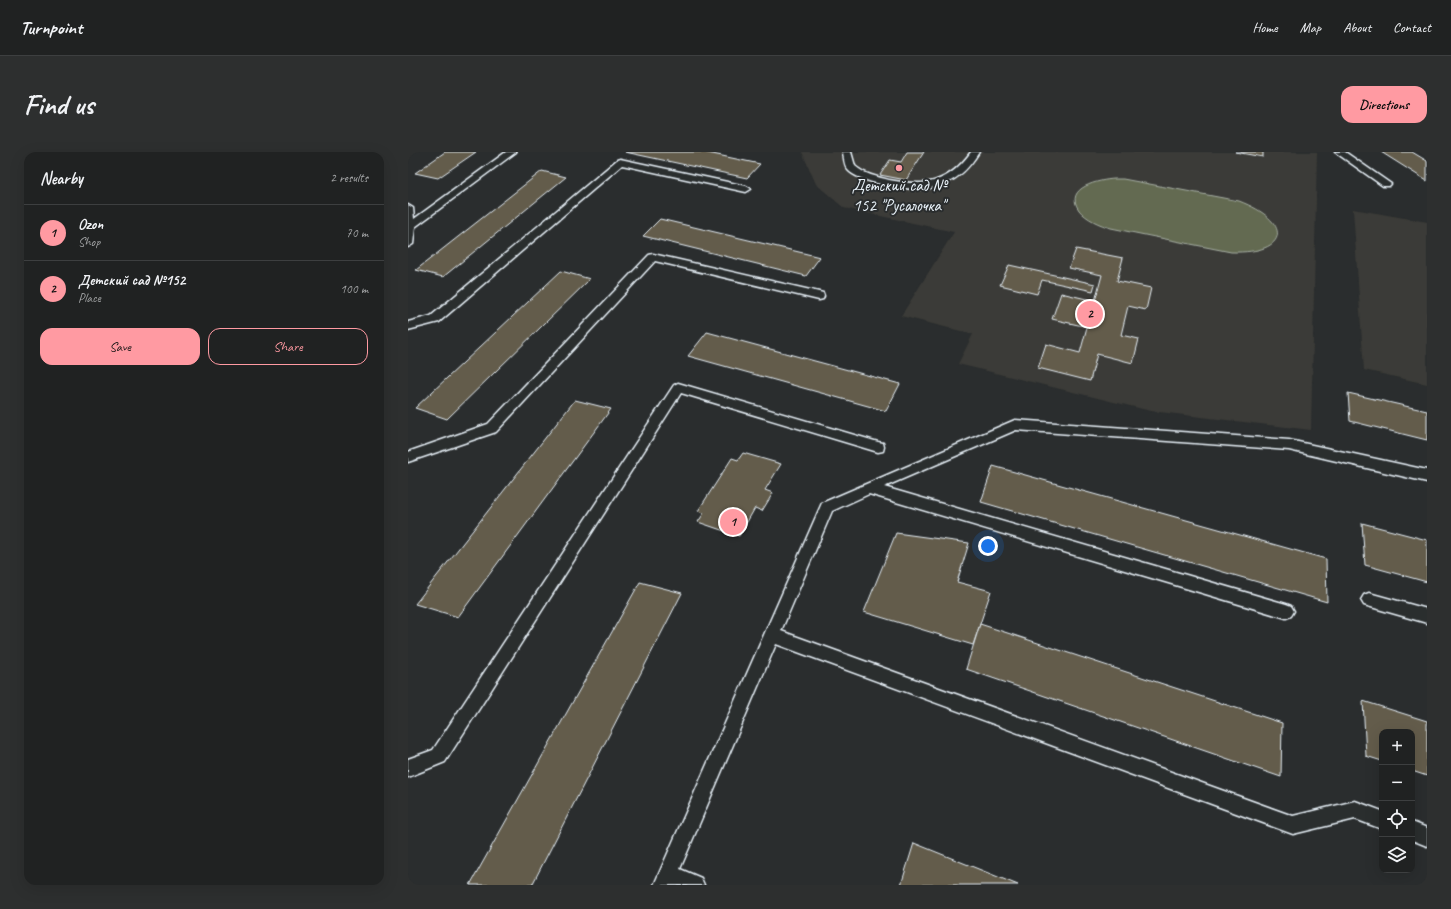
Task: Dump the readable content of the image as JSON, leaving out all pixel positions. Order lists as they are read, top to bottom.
{
  "places": ["Детский сад № 152 \"Русалочка\""],
  "page": {
    "header": "Turnpoint",
    "nav": [
      "Home",
      "Map",
      "About",
      "Contact"
    ],
    "buttons": [
      "Directions",
      ["Save", "Share"]
    ],
    "title": "Find us",
    "heading": ["Nearby", "2 results"],
    "list": [
      {
        "mark": "1",
        "name": "Ozon",
        "note": "Shop",
        "value": "70 m"
      },
      {
        "mark": "2",
        "name": "Детский сад №152",
        "note": "Place",
        "value": "100 m"
      }
    ],
    "pins": ["2", "1"],
    "map_buttons": ["+", "−"]
  }
}
